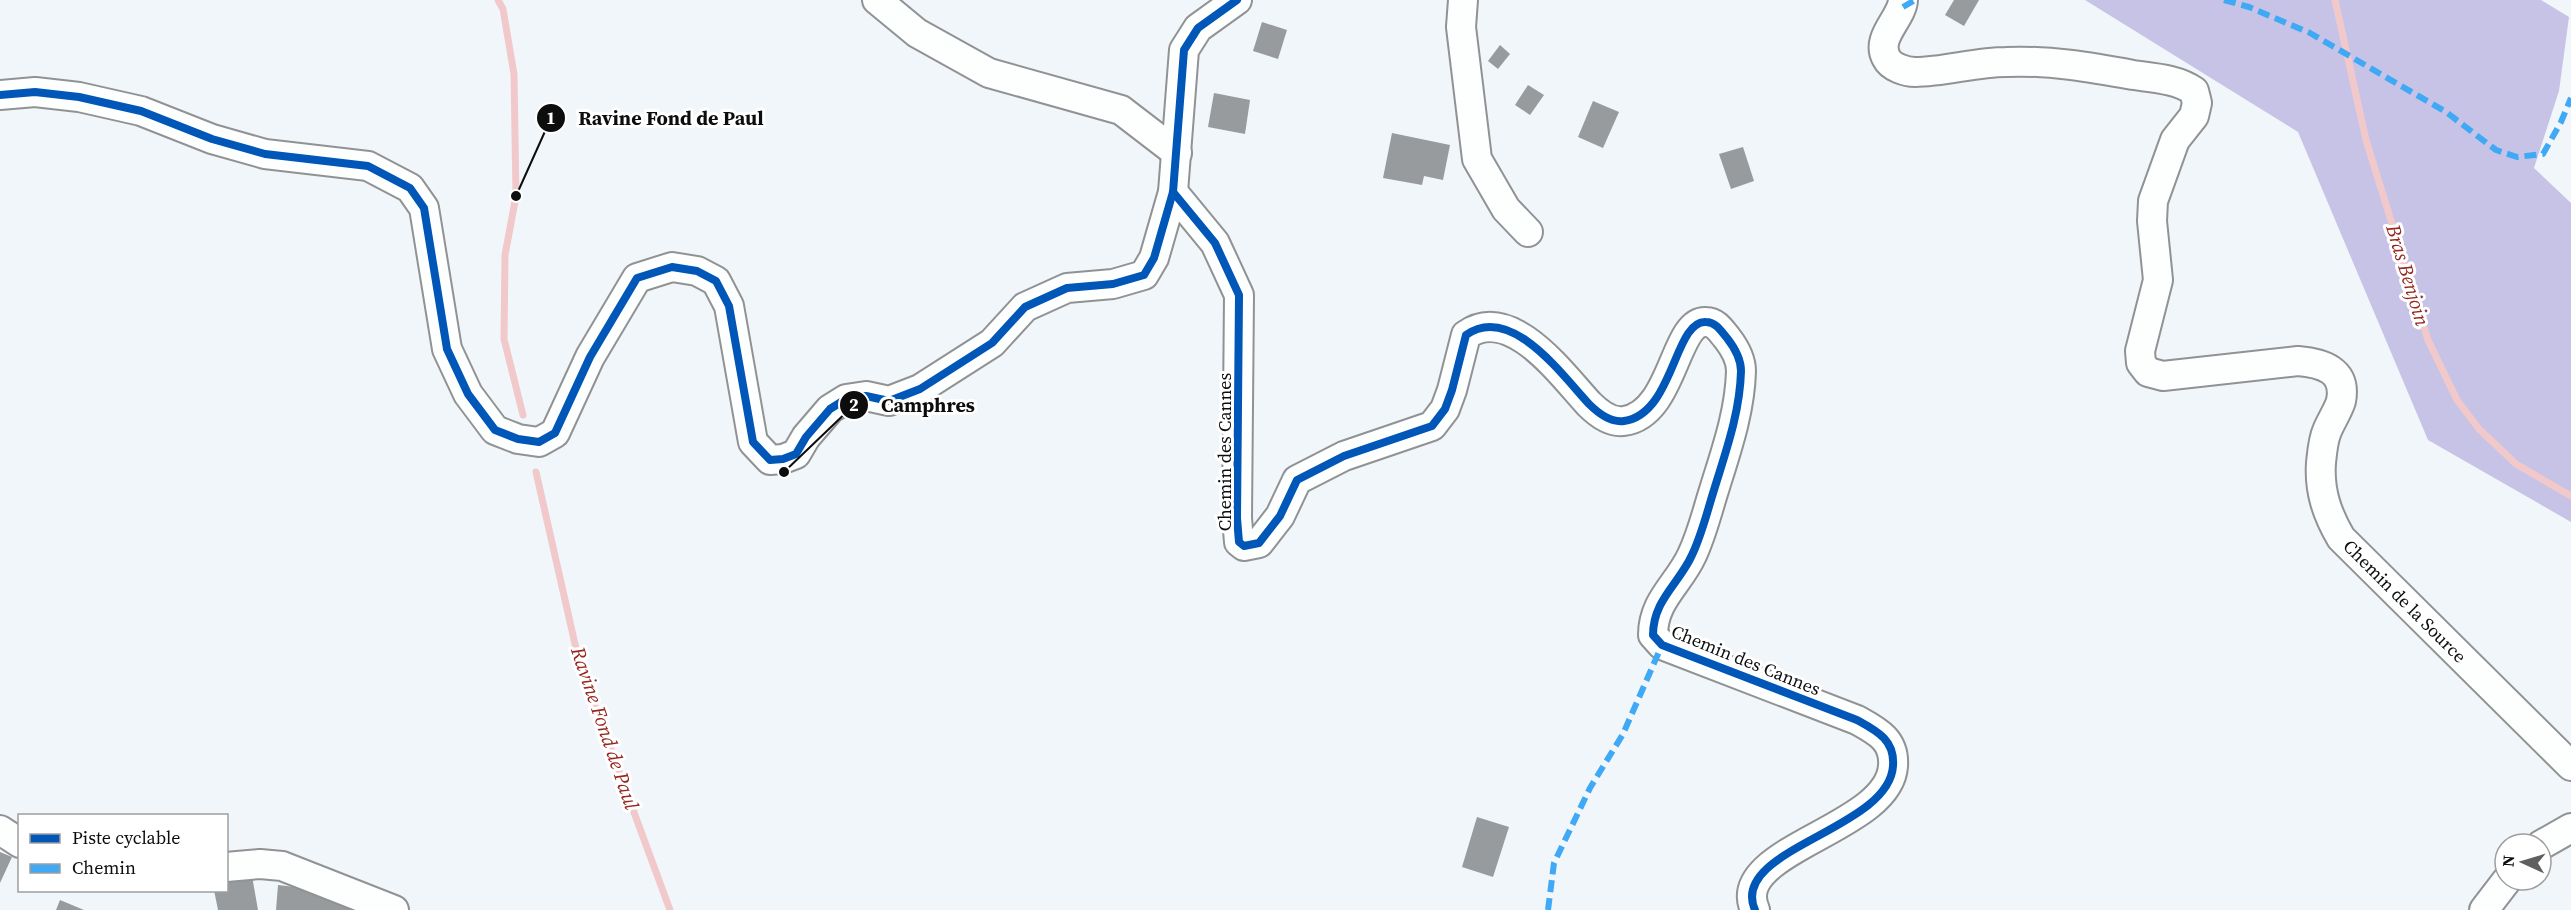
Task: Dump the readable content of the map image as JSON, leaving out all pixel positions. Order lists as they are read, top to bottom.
{
  "streets": {
    "street": ["Chemin des Cannes", "Chemin de la Source"]
  },
  "water": ["Bras Benjoin", "Ravine Fond de Paul"],
  "places": ["Ravine Fond de Paul", "Camphres"],
  "legend": ["Piste cyclable", "Chemin"],
  "north": "left"
}
